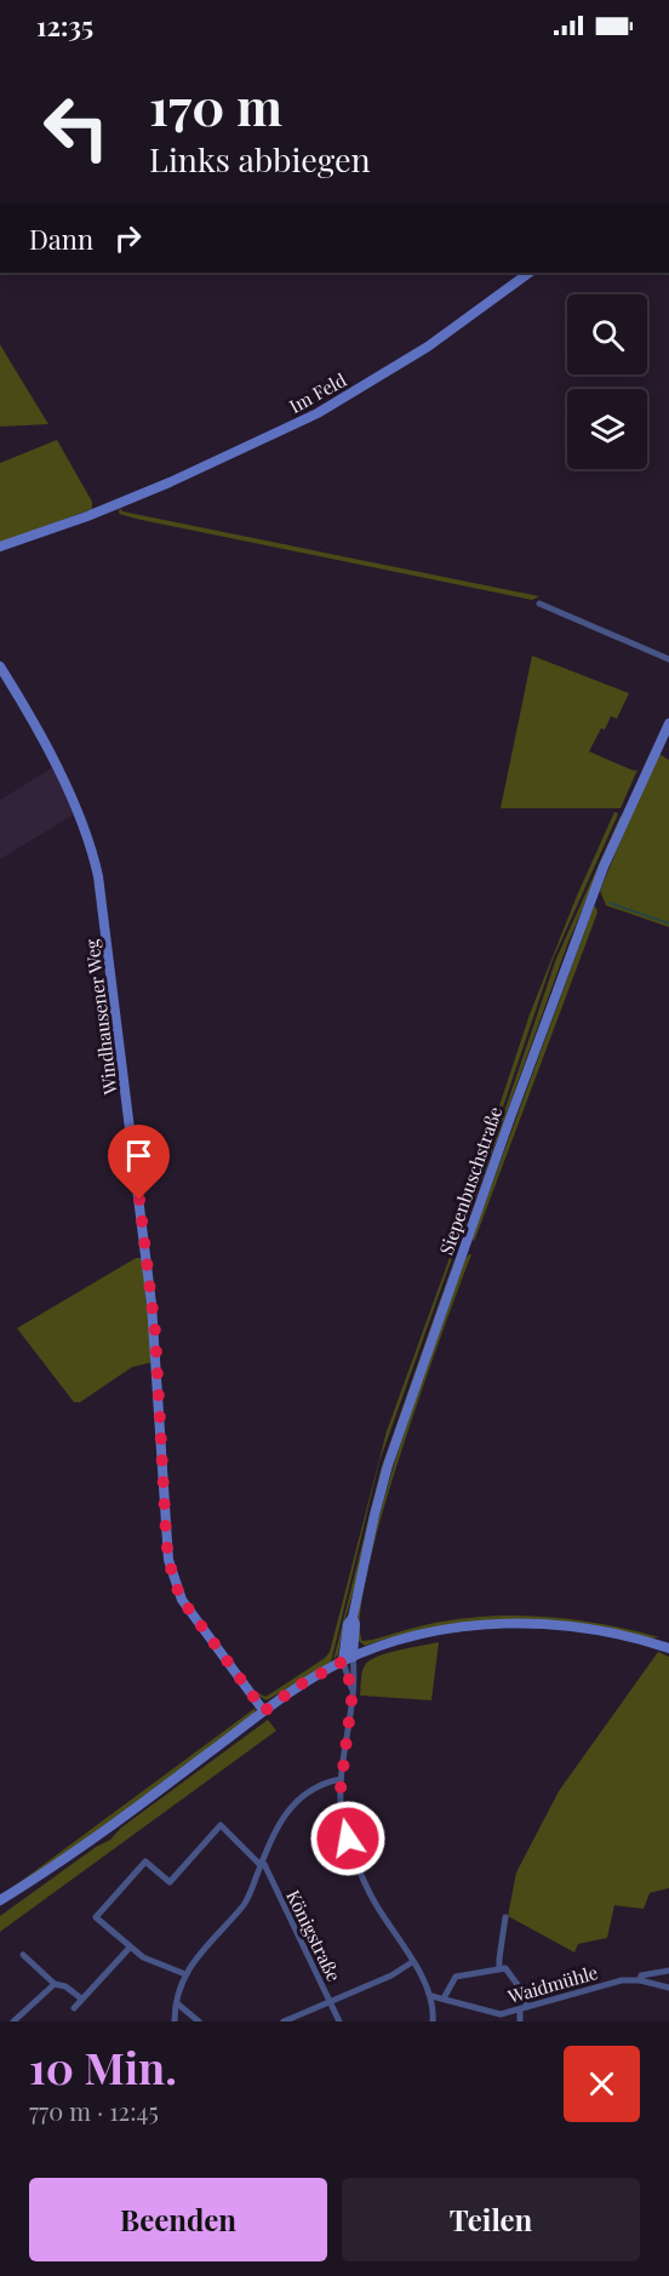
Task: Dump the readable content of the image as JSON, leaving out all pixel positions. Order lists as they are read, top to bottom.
{
  "streets": {
    "street": [
      "Im Feld",
      "Windhausener Weg",
      "Siepenbuschstraße",
      "Königstraße",
      "Waidmühle"
    ]
  },
  "page": {
    "status": "12:35",
    "turn": ["170 m", "Links abbiegen"],
    "then": "Dann",
    "heading": ["10 Min.", "770 m · 12:45"],
    "buttons": ["Beenden", "Teilen"]
  }
}
